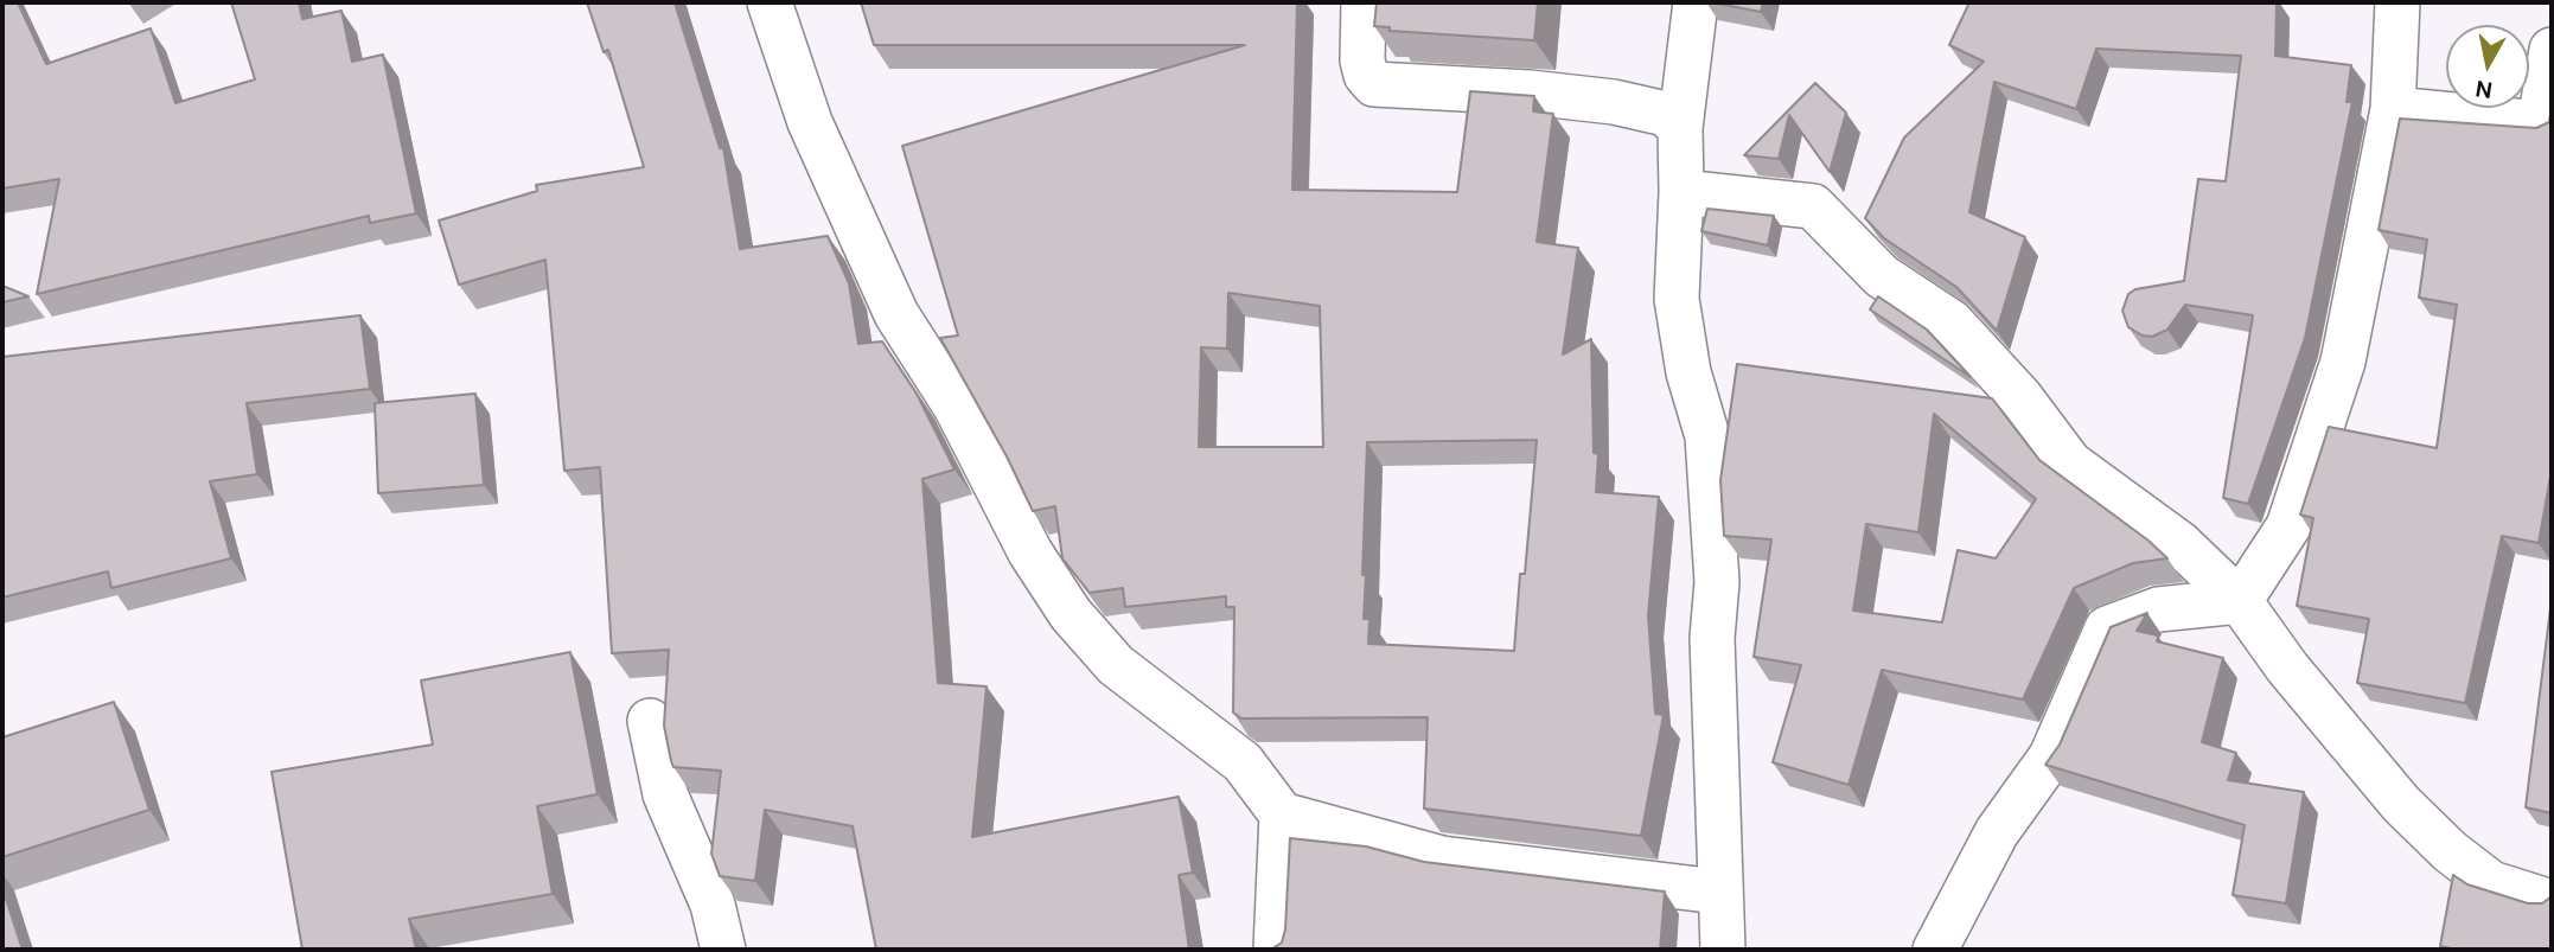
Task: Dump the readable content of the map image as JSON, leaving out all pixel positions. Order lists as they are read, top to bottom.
{
  "north": "bottom"
}
